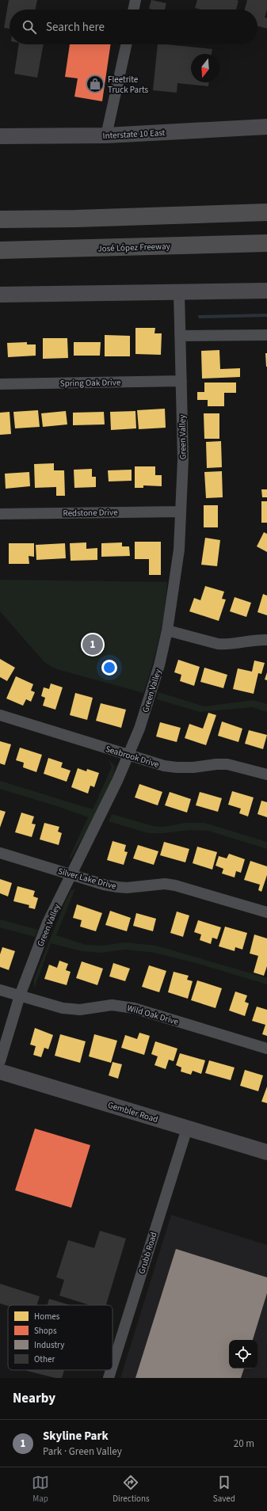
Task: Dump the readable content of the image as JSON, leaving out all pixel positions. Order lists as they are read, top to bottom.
{
  "streets": {
    "highway": ["José López Freeway"],
    "main road": ["Interstate 10 East", "Gembler Road"],
    "street": [
      "Spring Oak Drive",
      "Green Valley",
      "Redstone Drive",
      "Seabrook Drive",
      "Silver Lake Drive",
      "Wild Oak Drive",
      "Grubb Road"
    ]
  },
  "crossings": [
    ["Spring Oak Drive", "Green Valley"],
    ["Green Valley", "Redstone Drive"],
    ["Green Valley", "Seabrook Drive"],
    ["Green Valley", "Silver Lake Drive"],
    ["Green Valley", "Wild Oak Drive"],
    ["Gembler Road", "Grubb Road"]
  ],
  "places": {
    "shop": ["Fleetrite Truck Parts"]
  },
  "legend": [
    "Homes",
    "Shops",
    "Industry",
    "Other"
  ],
  "north": "bottom",
  "page": {
    "search": "Search here",
    "pins": "1",
    "heading": "Nearby",
    "list": [
      {
        "mark": "1",
        "name": "Skyline Park",
        "note": "Park · Green Valley",
        "value": "20 m"
      }
    ],
    "nav": ["Map", "Directions", "Saved"]
  }
}
